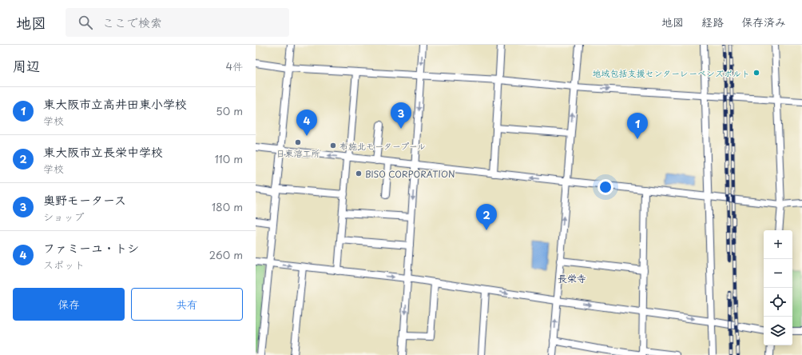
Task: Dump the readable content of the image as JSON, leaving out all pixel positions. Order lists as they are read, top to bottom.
{
  "districts": ["長栄寺"],
  "places": [
    "地域包括支援センターレーベンズポルト",
    "日東溶工所",
    "布施北モータープール",
    "BISO CORPORATION"
  ],
  "page": {
    "header": "地図",
    "search": "ここで検索",
    "nav": ["地図", "経路", "保存済み"],
    "heading": ["周辺", "4件"],
    "list": [
      {
        "mark": "1",
        "name": "東大阪市立高井田東小学校",
        "note": "学校",
        "value": "50 m"
      },
      {
        "mark": "2",
        "name": "東大阪市立長栄中学校",
        "note": "学校",
        "value": "110 m"
      },
      {
        "mark": "3",
        "name": "奥野モータース",
        "note": "ショップ",
        "value": "180 m"
      },
      {
        "mark": "4",
        "name": "ファミーユ・トシ",
        "note": "スポット",
        "value": "260 m"
      }
    ],
    "pins": [
      "3",
      "4",
      "1",
      "2"
    ],
    "map_buttons": ["+", "−"],
    "buttons": ["保存", "共有"]
  }
}
